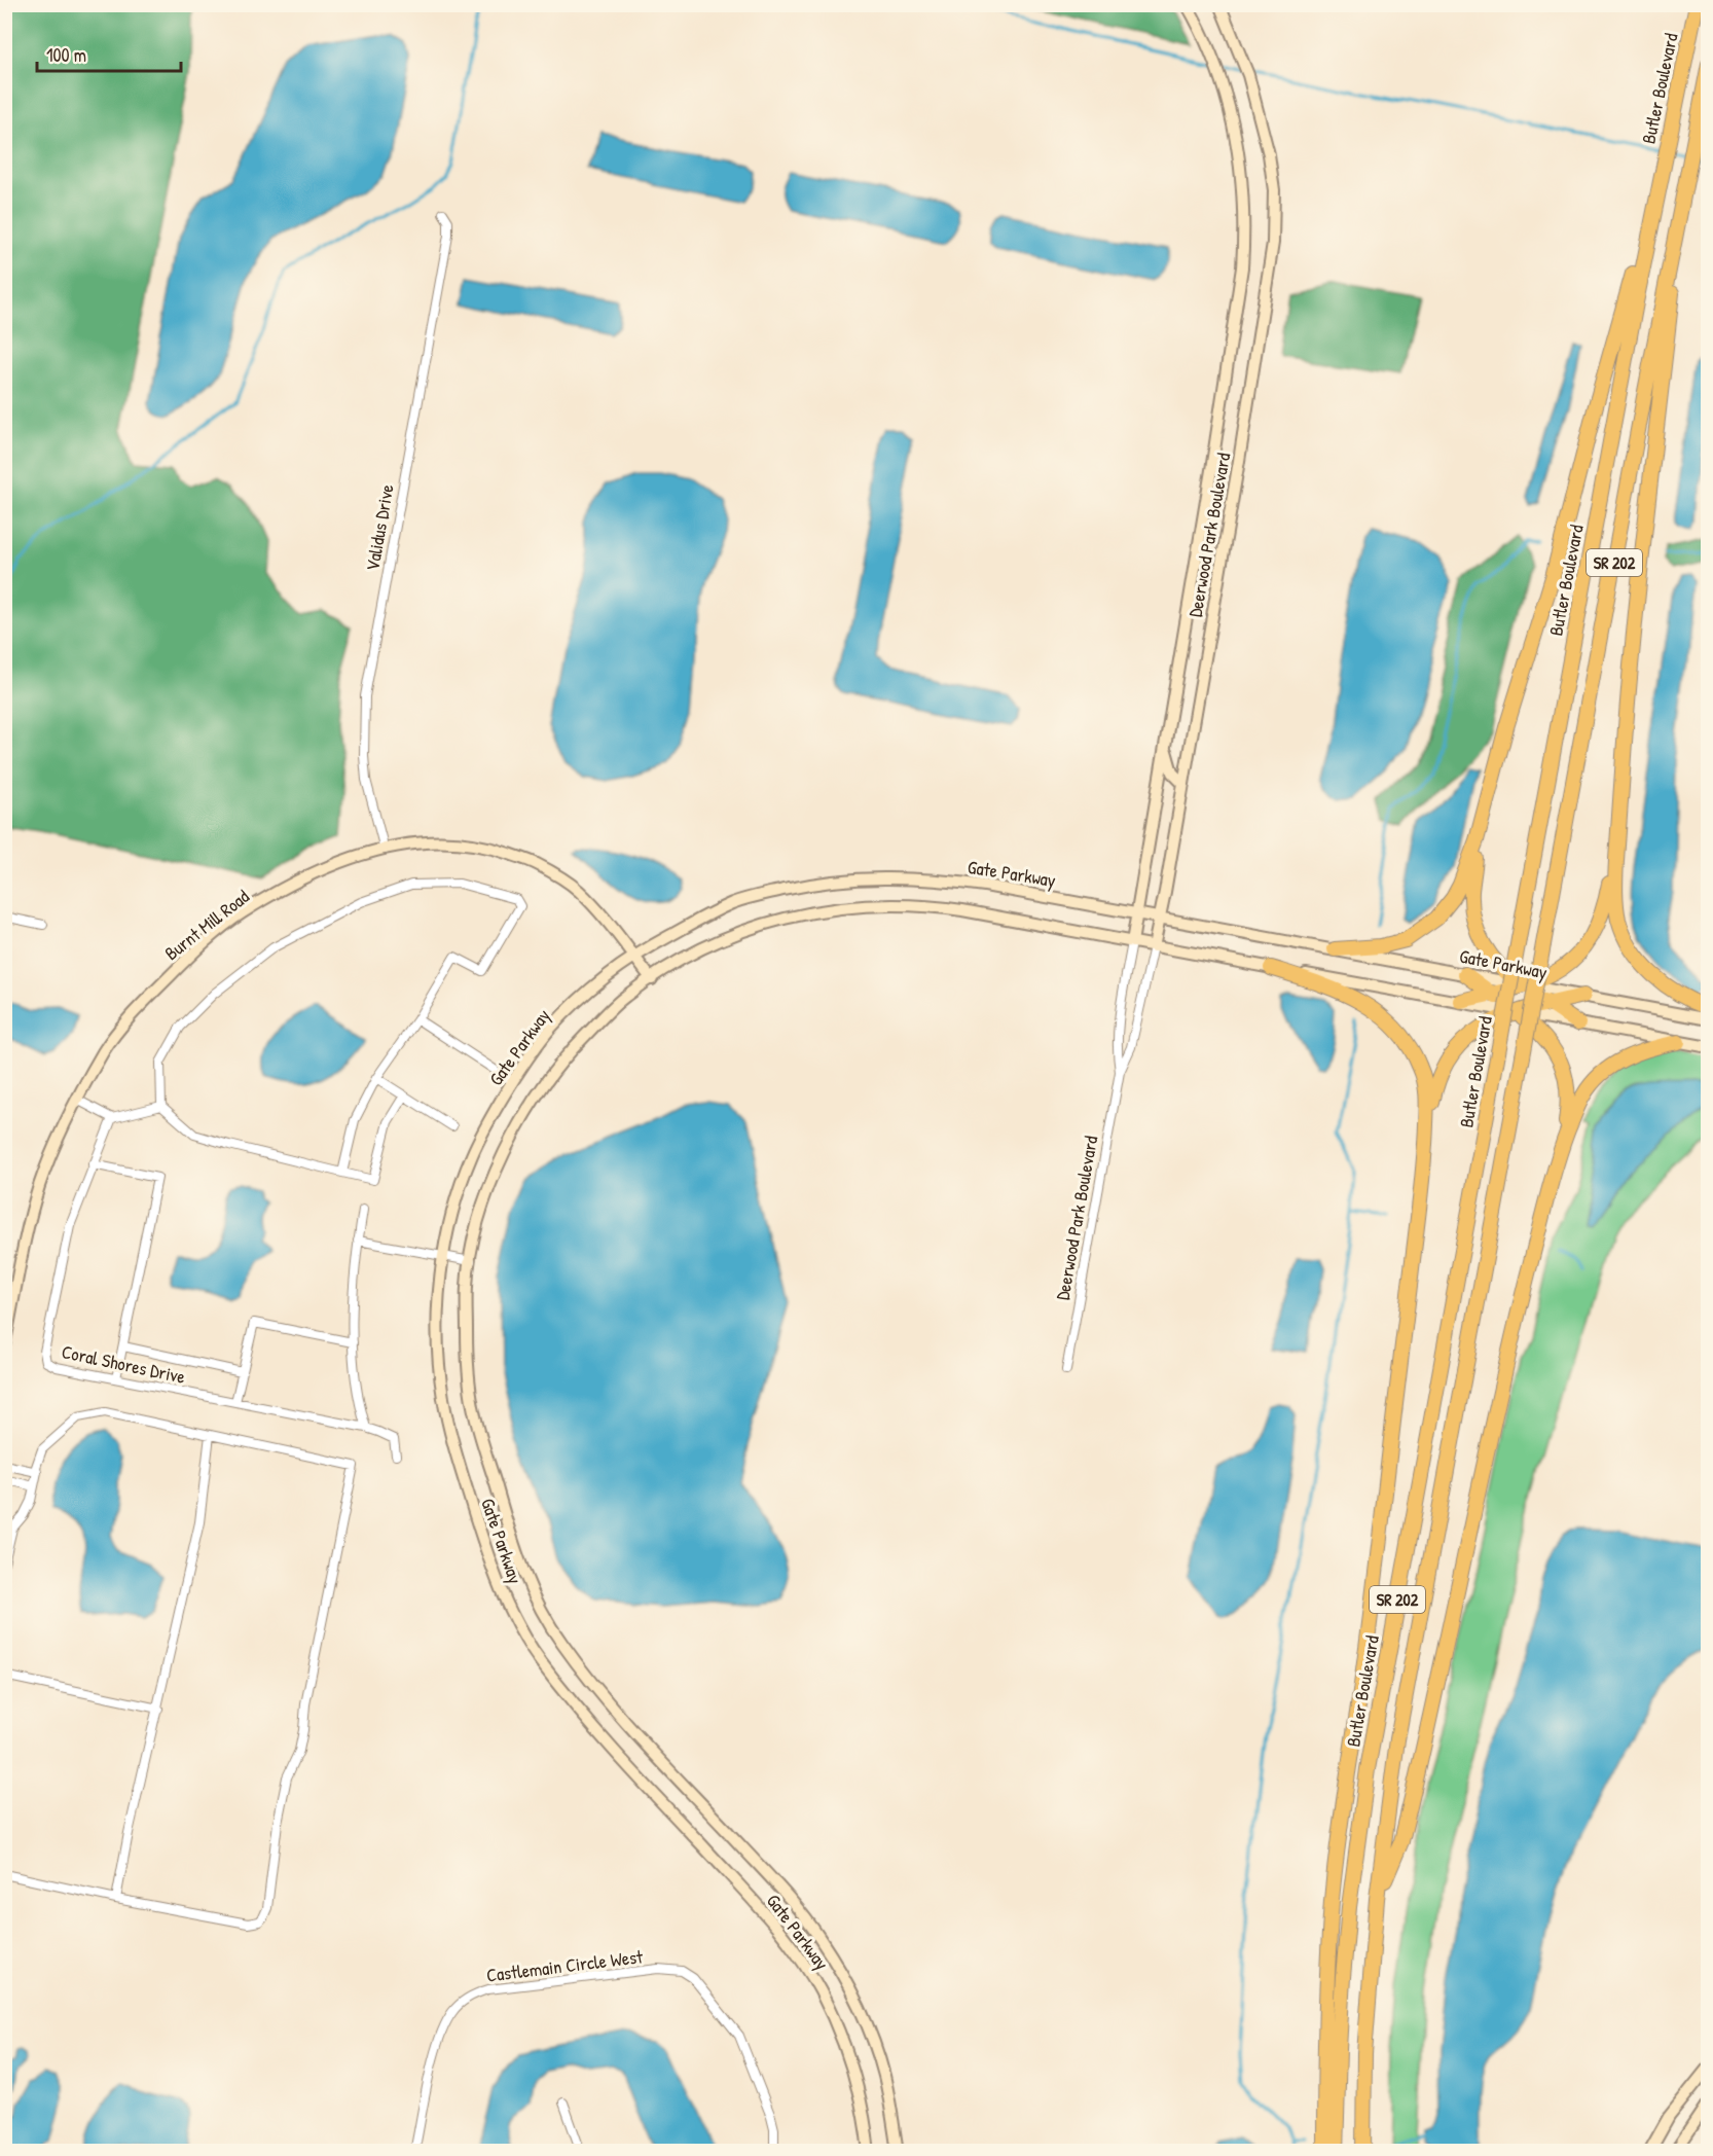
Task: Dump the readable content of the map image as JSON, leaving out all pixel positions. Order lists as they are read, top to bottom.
{
  "streets": {
    "highway": ["Butler Boulevard", "SR 202"],
    "main road": ["Deerwood Park Boulevard", "Gate Parkway", "Burnt Mill Road"],
    "street": ["Validus Drive", "Coral Shores Drive", "Castlemain Circle West"]
  },
  "crossings": [
    ["Validus Drive", "Burnt Mill Road"],
    ["Deerwood Park Boulevard", "Gate Parkway"],
    ["Gate Parkway", "Burnt Mill Road"]
  ],
  "scale_bar": "100 m"
}
